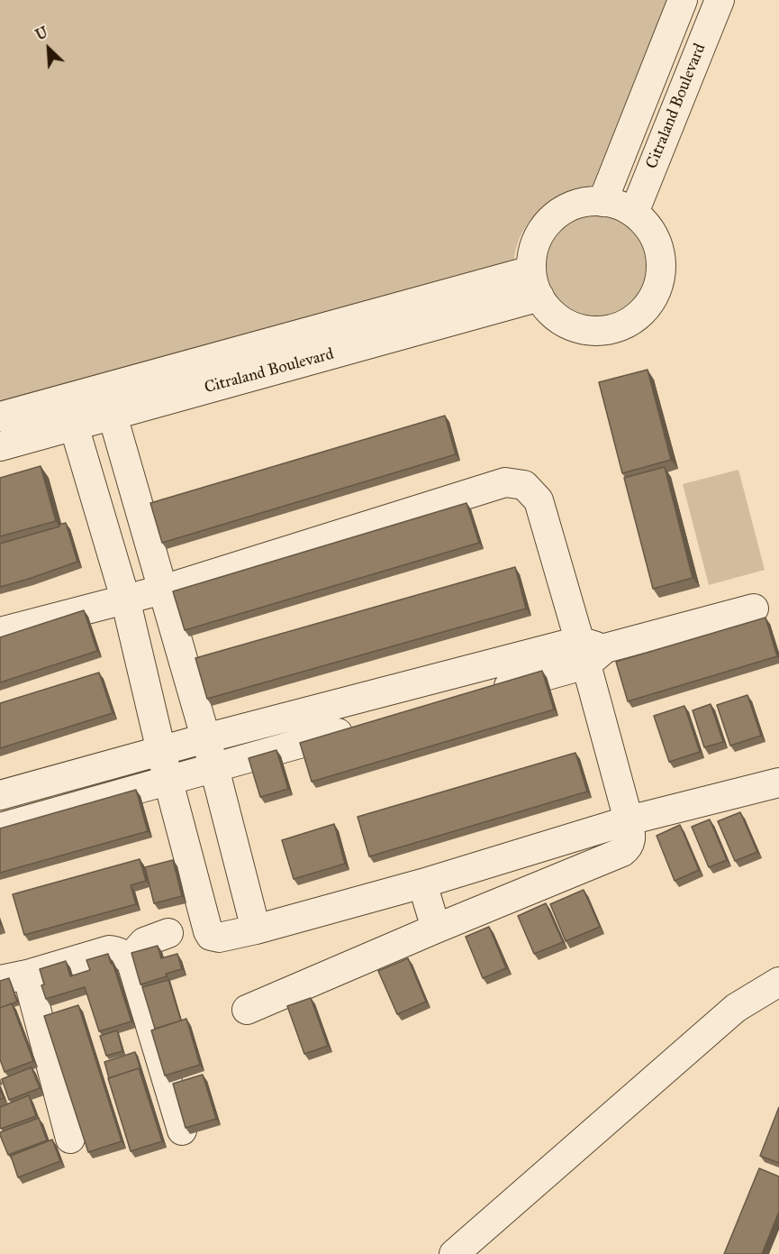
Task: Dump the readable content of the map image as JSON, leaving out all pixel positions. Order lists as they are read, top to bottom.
{
  "streets": {
    "street": ["Citraland Boulevard"]
  },
  "north": "top left"
}
